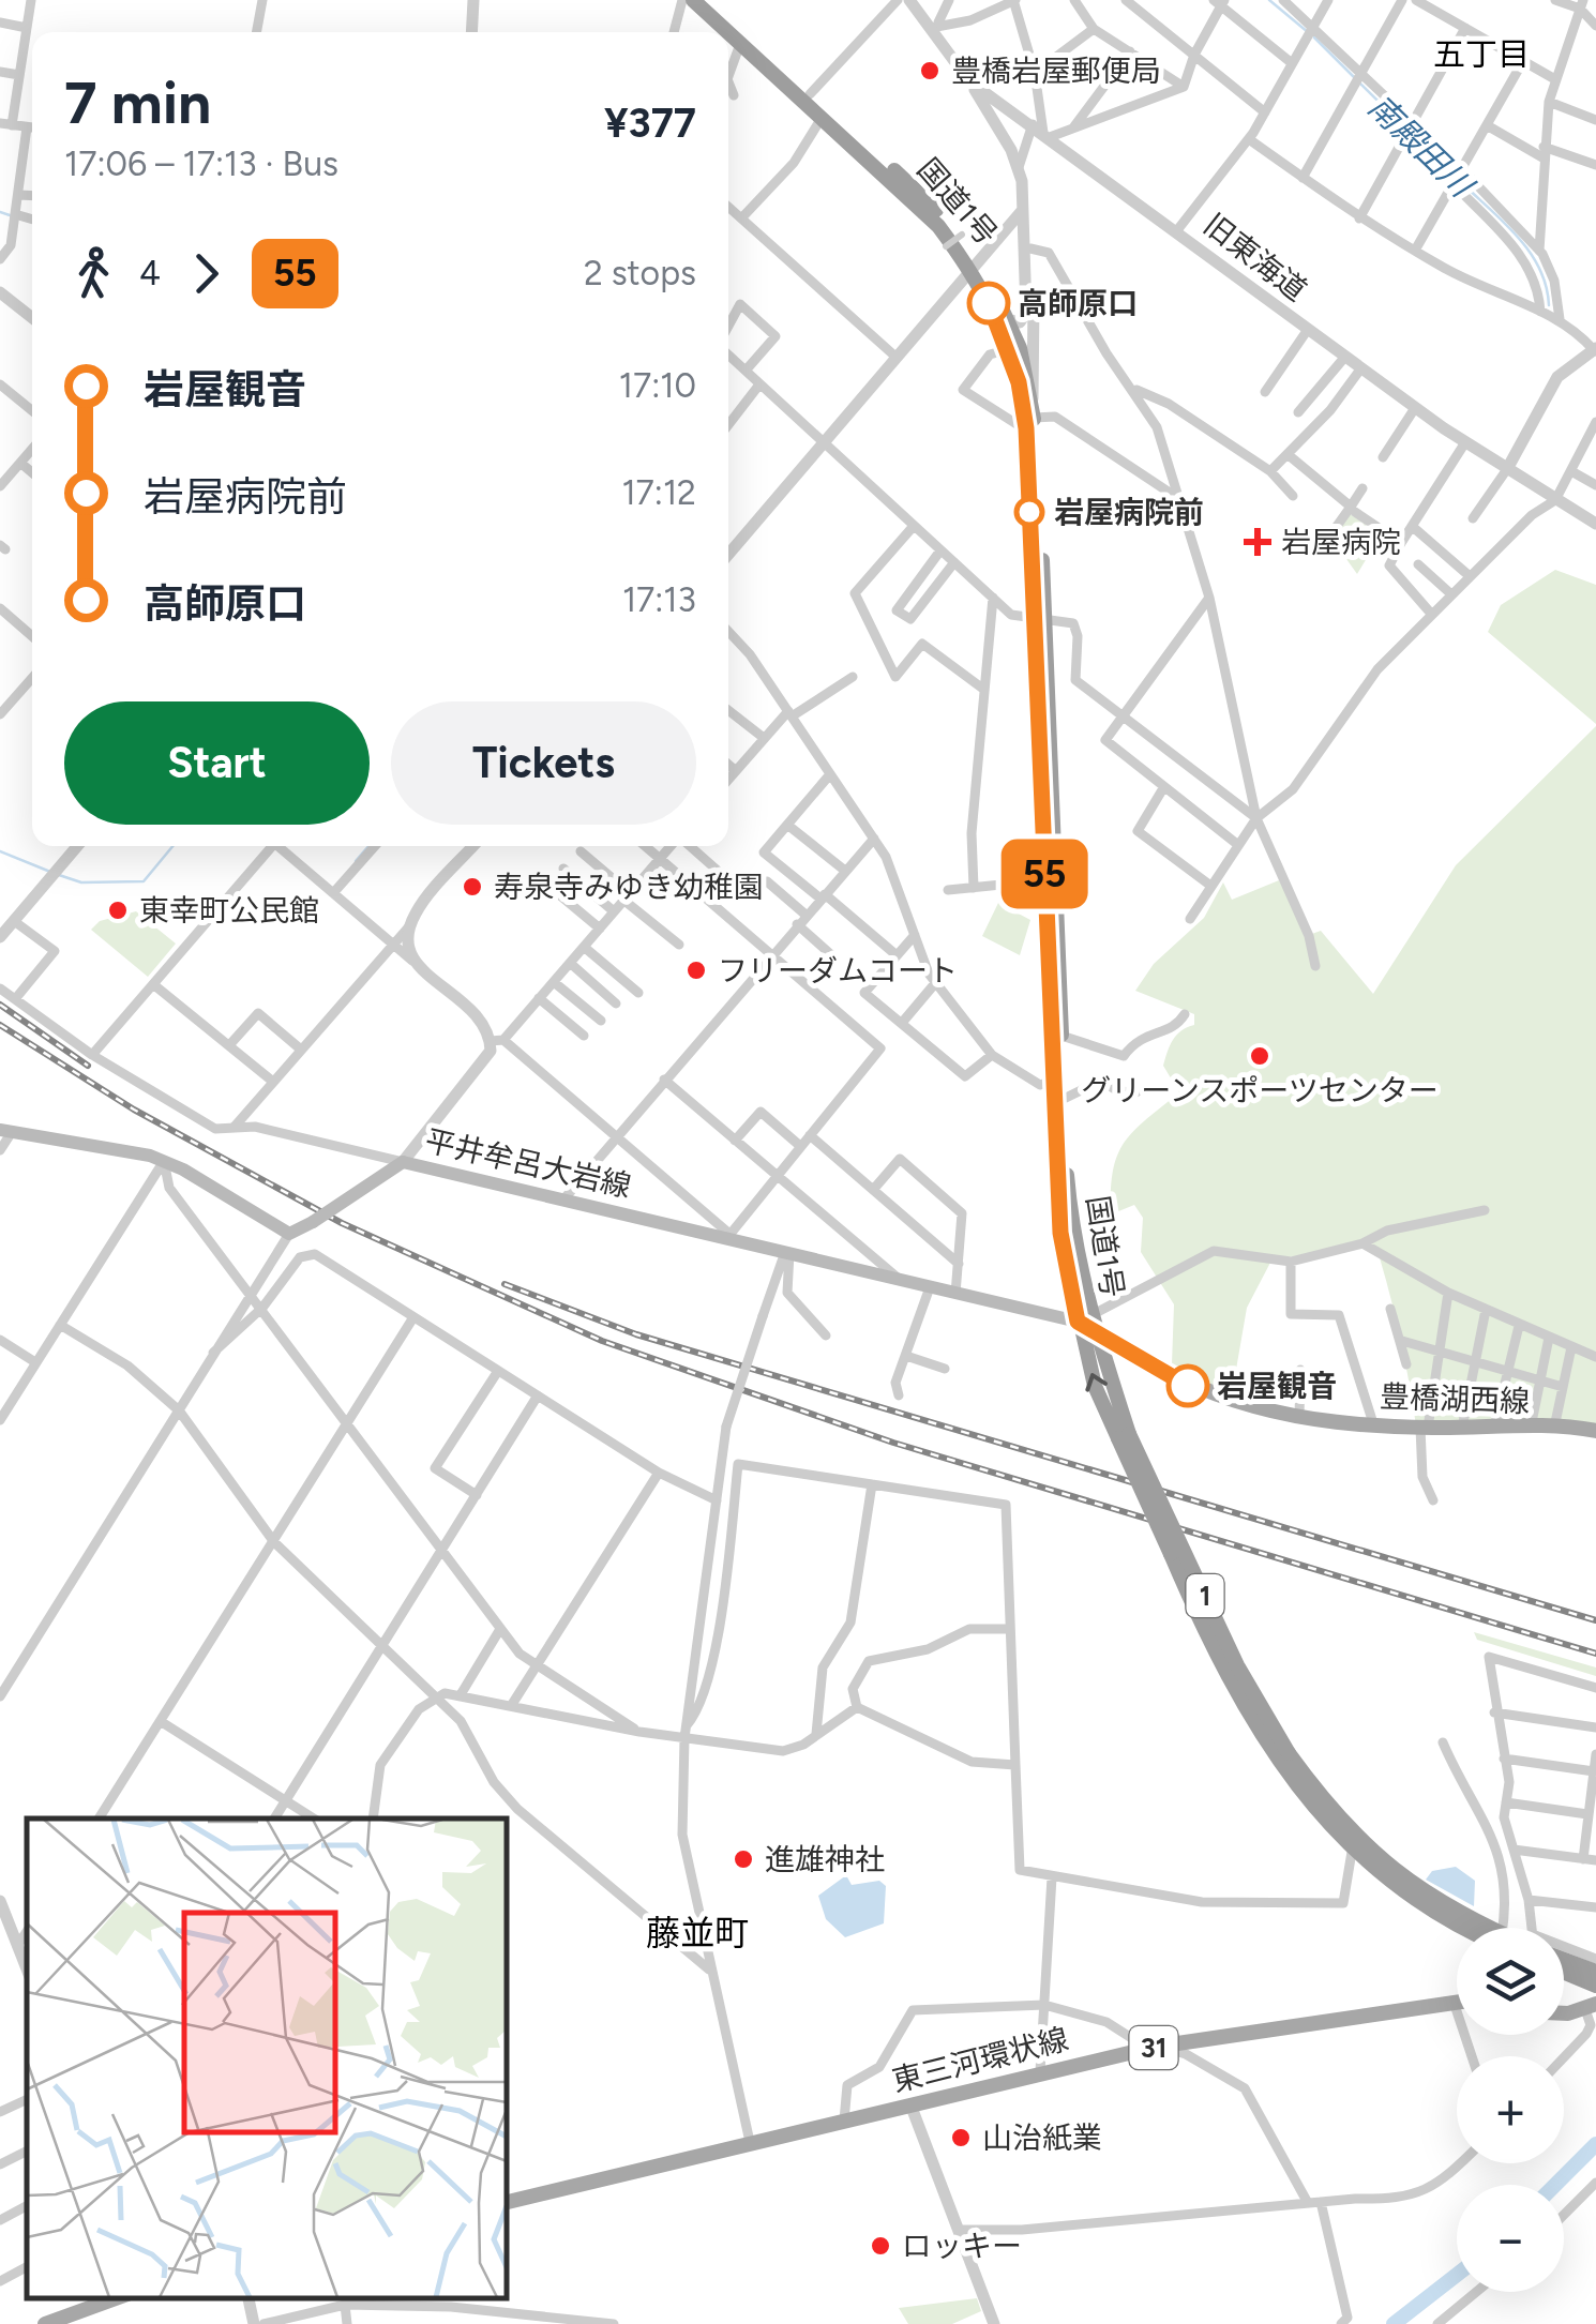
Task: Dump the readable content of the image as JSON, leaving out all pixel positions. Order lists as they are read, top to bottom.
{
  "streets": {
    "highway": ["国道1号", "1"],
    "main road": [
      "平井牟呂大岩線",
      "豊橋湖西線",
      "31",
      "東三河環状線"
    ],
    "street": ["旧東海道"]
  },
  "crossings": [
    ["国道1号", "平井牟呂大岩線"],
    ["国道1号", "豊橋湖西線"]
  ],
  "districts": ["五丁目", "藤並町"],
  "water": ["南殿田川"],
  "places": {
    "other": [
      "豊橋岩屋郵便局",
      "高師原口",
      "岩屋病院前",
      "寿泉寺みゆき幼稚園",
      "東幸町公民館",
      "フリーダムコート",
      "グリーンスポーツセンター",
      "岩屋観音",
      "進雄神社",
      "山治紙業",
      "ロッキー"
    ],
    "health": ["岩屋病院"]
  },
  "lines": ["bus line 55"],
  "page": {
    "on_map": "55",
    "heading": ["7 min", "17:06 – 17:13 · Bus", "¥377"],
    "legs": ["4", "55", "2 stops"],
    "list": [
      {
        "name": "岩屋観音",
        "value": "17:10"
      },
      {
        "name": "岩屋病院前",
        "value": "17:12"
      },
      {
        "name": "高師原口",
        "value": "17:13"
      }
    ],
    "buttons": ["Start", "Tickets"],
    "map_buttons": ["+", "−"]
  }
}
